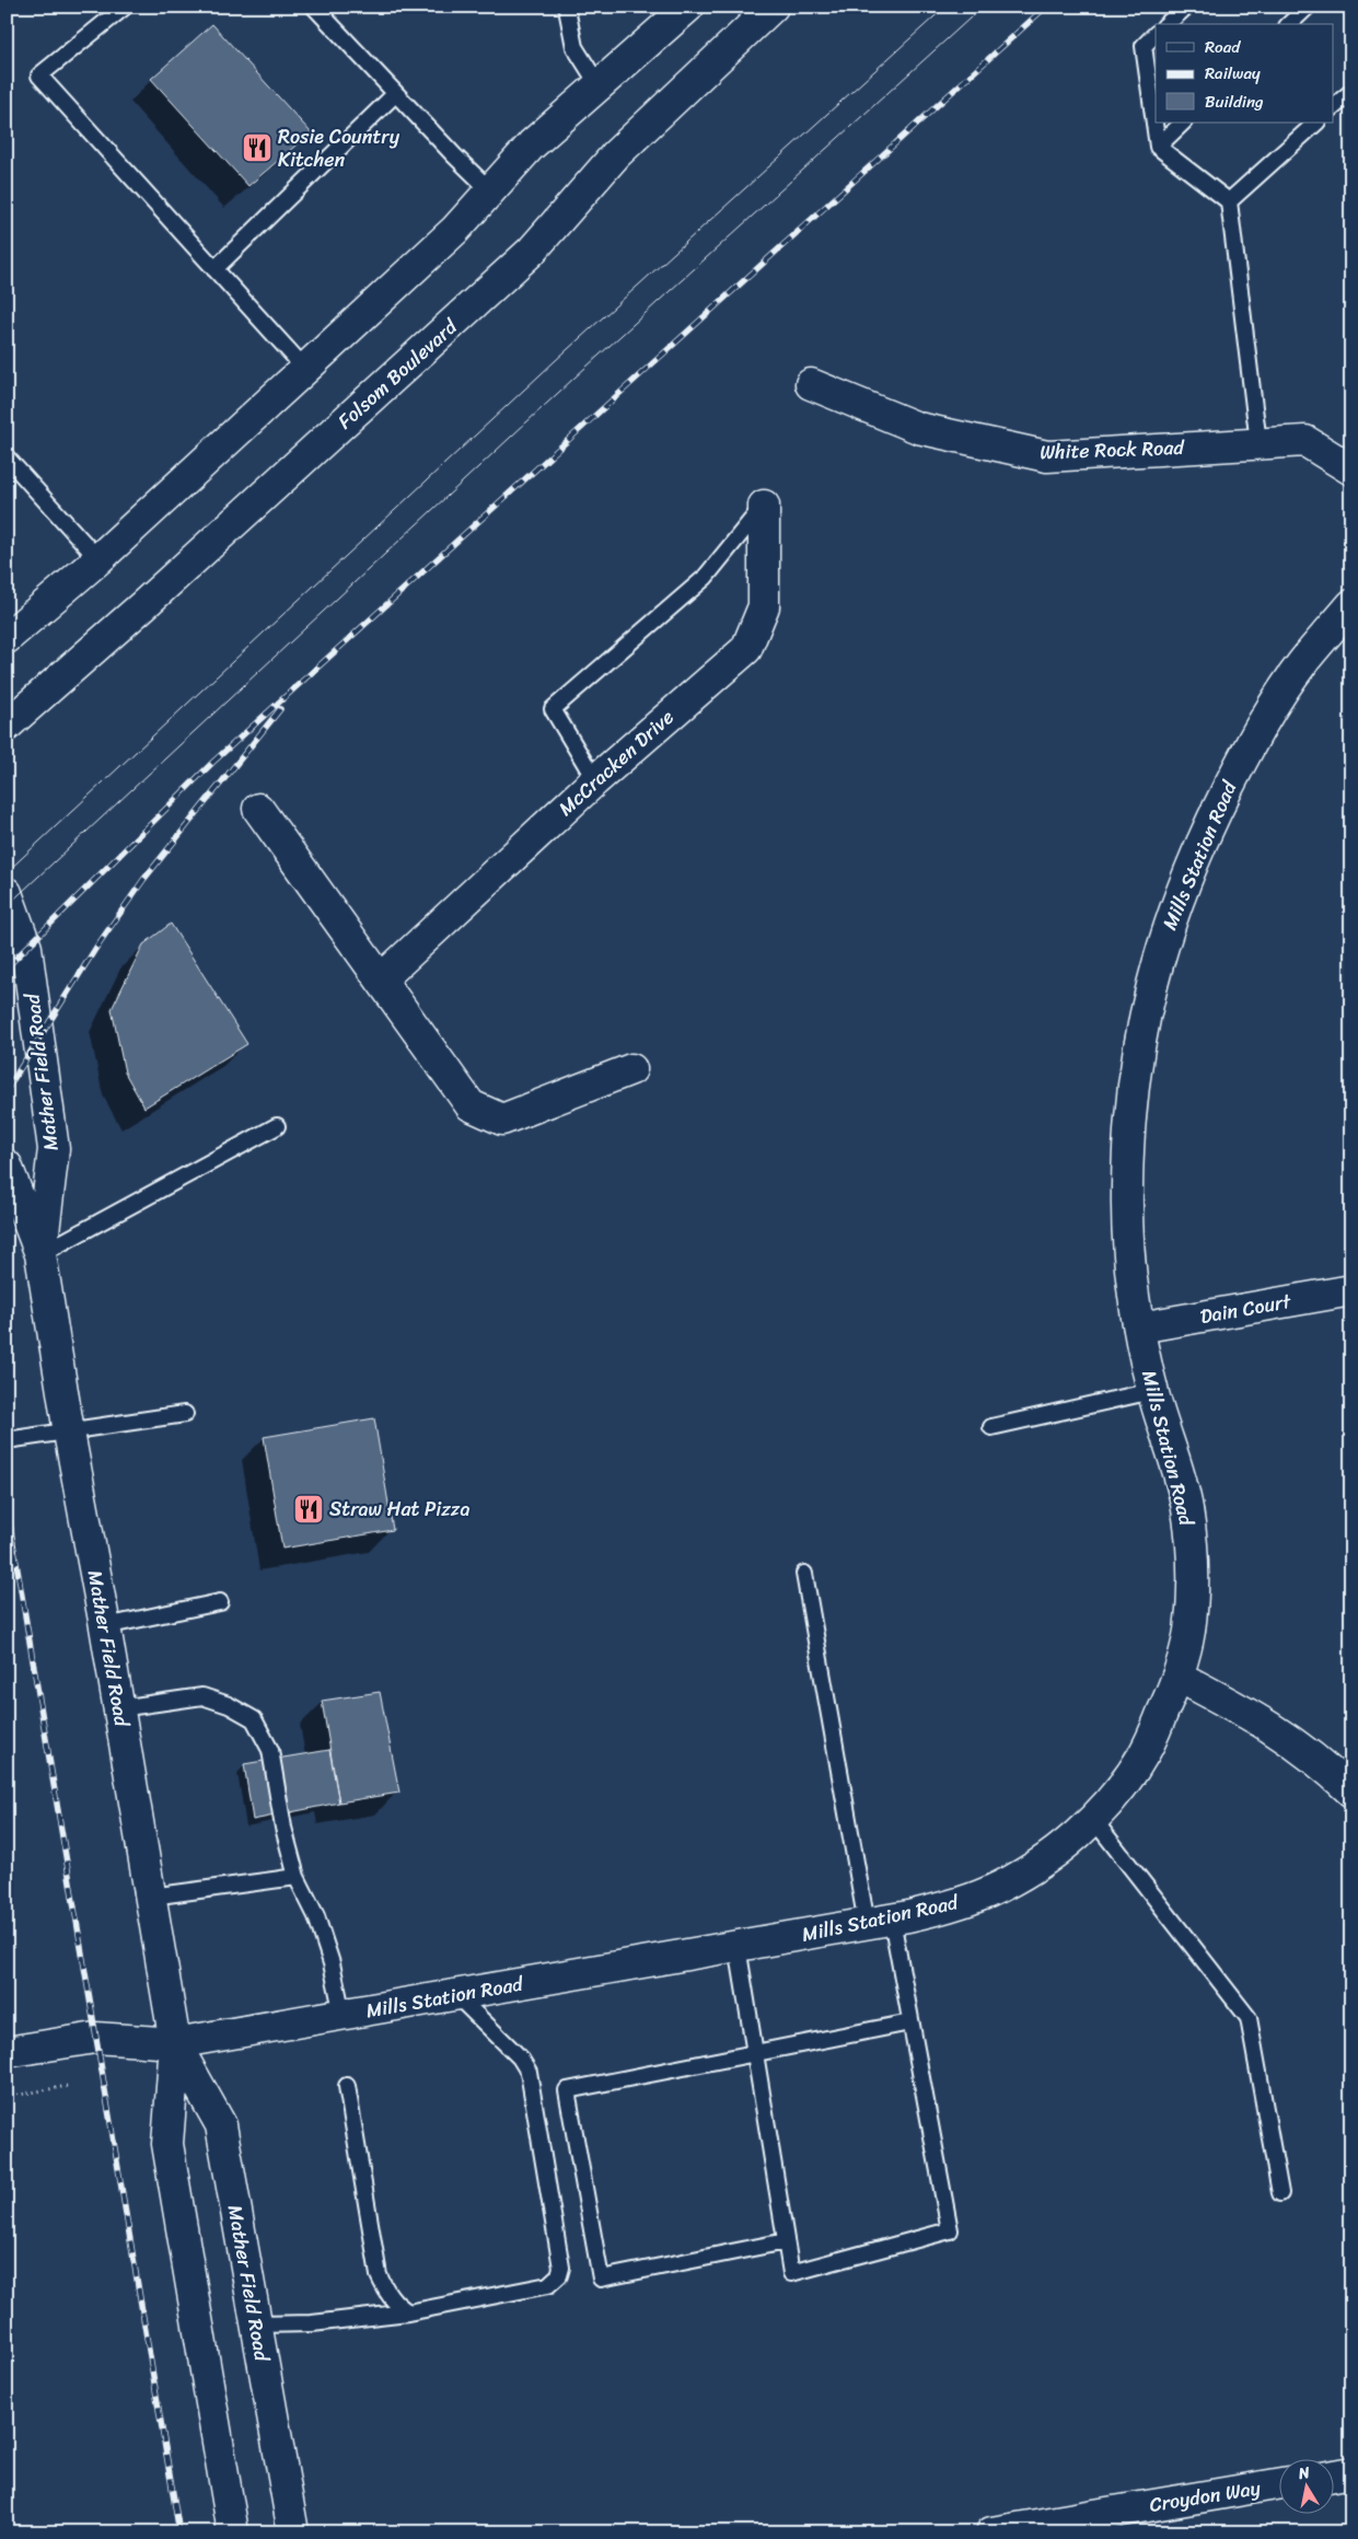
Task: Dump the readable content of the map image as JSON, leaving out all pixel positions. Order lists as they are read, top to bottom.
{
  "streets": {
    "street": [
      "Folsom Boulevard",
      "White Rock Road",
      "McCracken Drive",
      "Mills Station Road",
      "Mather Field Road",
      "Dain Court",
      "Croydon Way"
    ]
  },
  "crossings": [
    ["Mills Station Road", "Mather Field Road"],
    ["Mills Station Road", "Dain Court"]
  ],
  "places": {
    "restaurant": ["Rosie Country Kitchen", "Straw Hat Pizza"]
  },
  "legend": ["Road", "Railway", "Building"],
  "north": "top"
}
